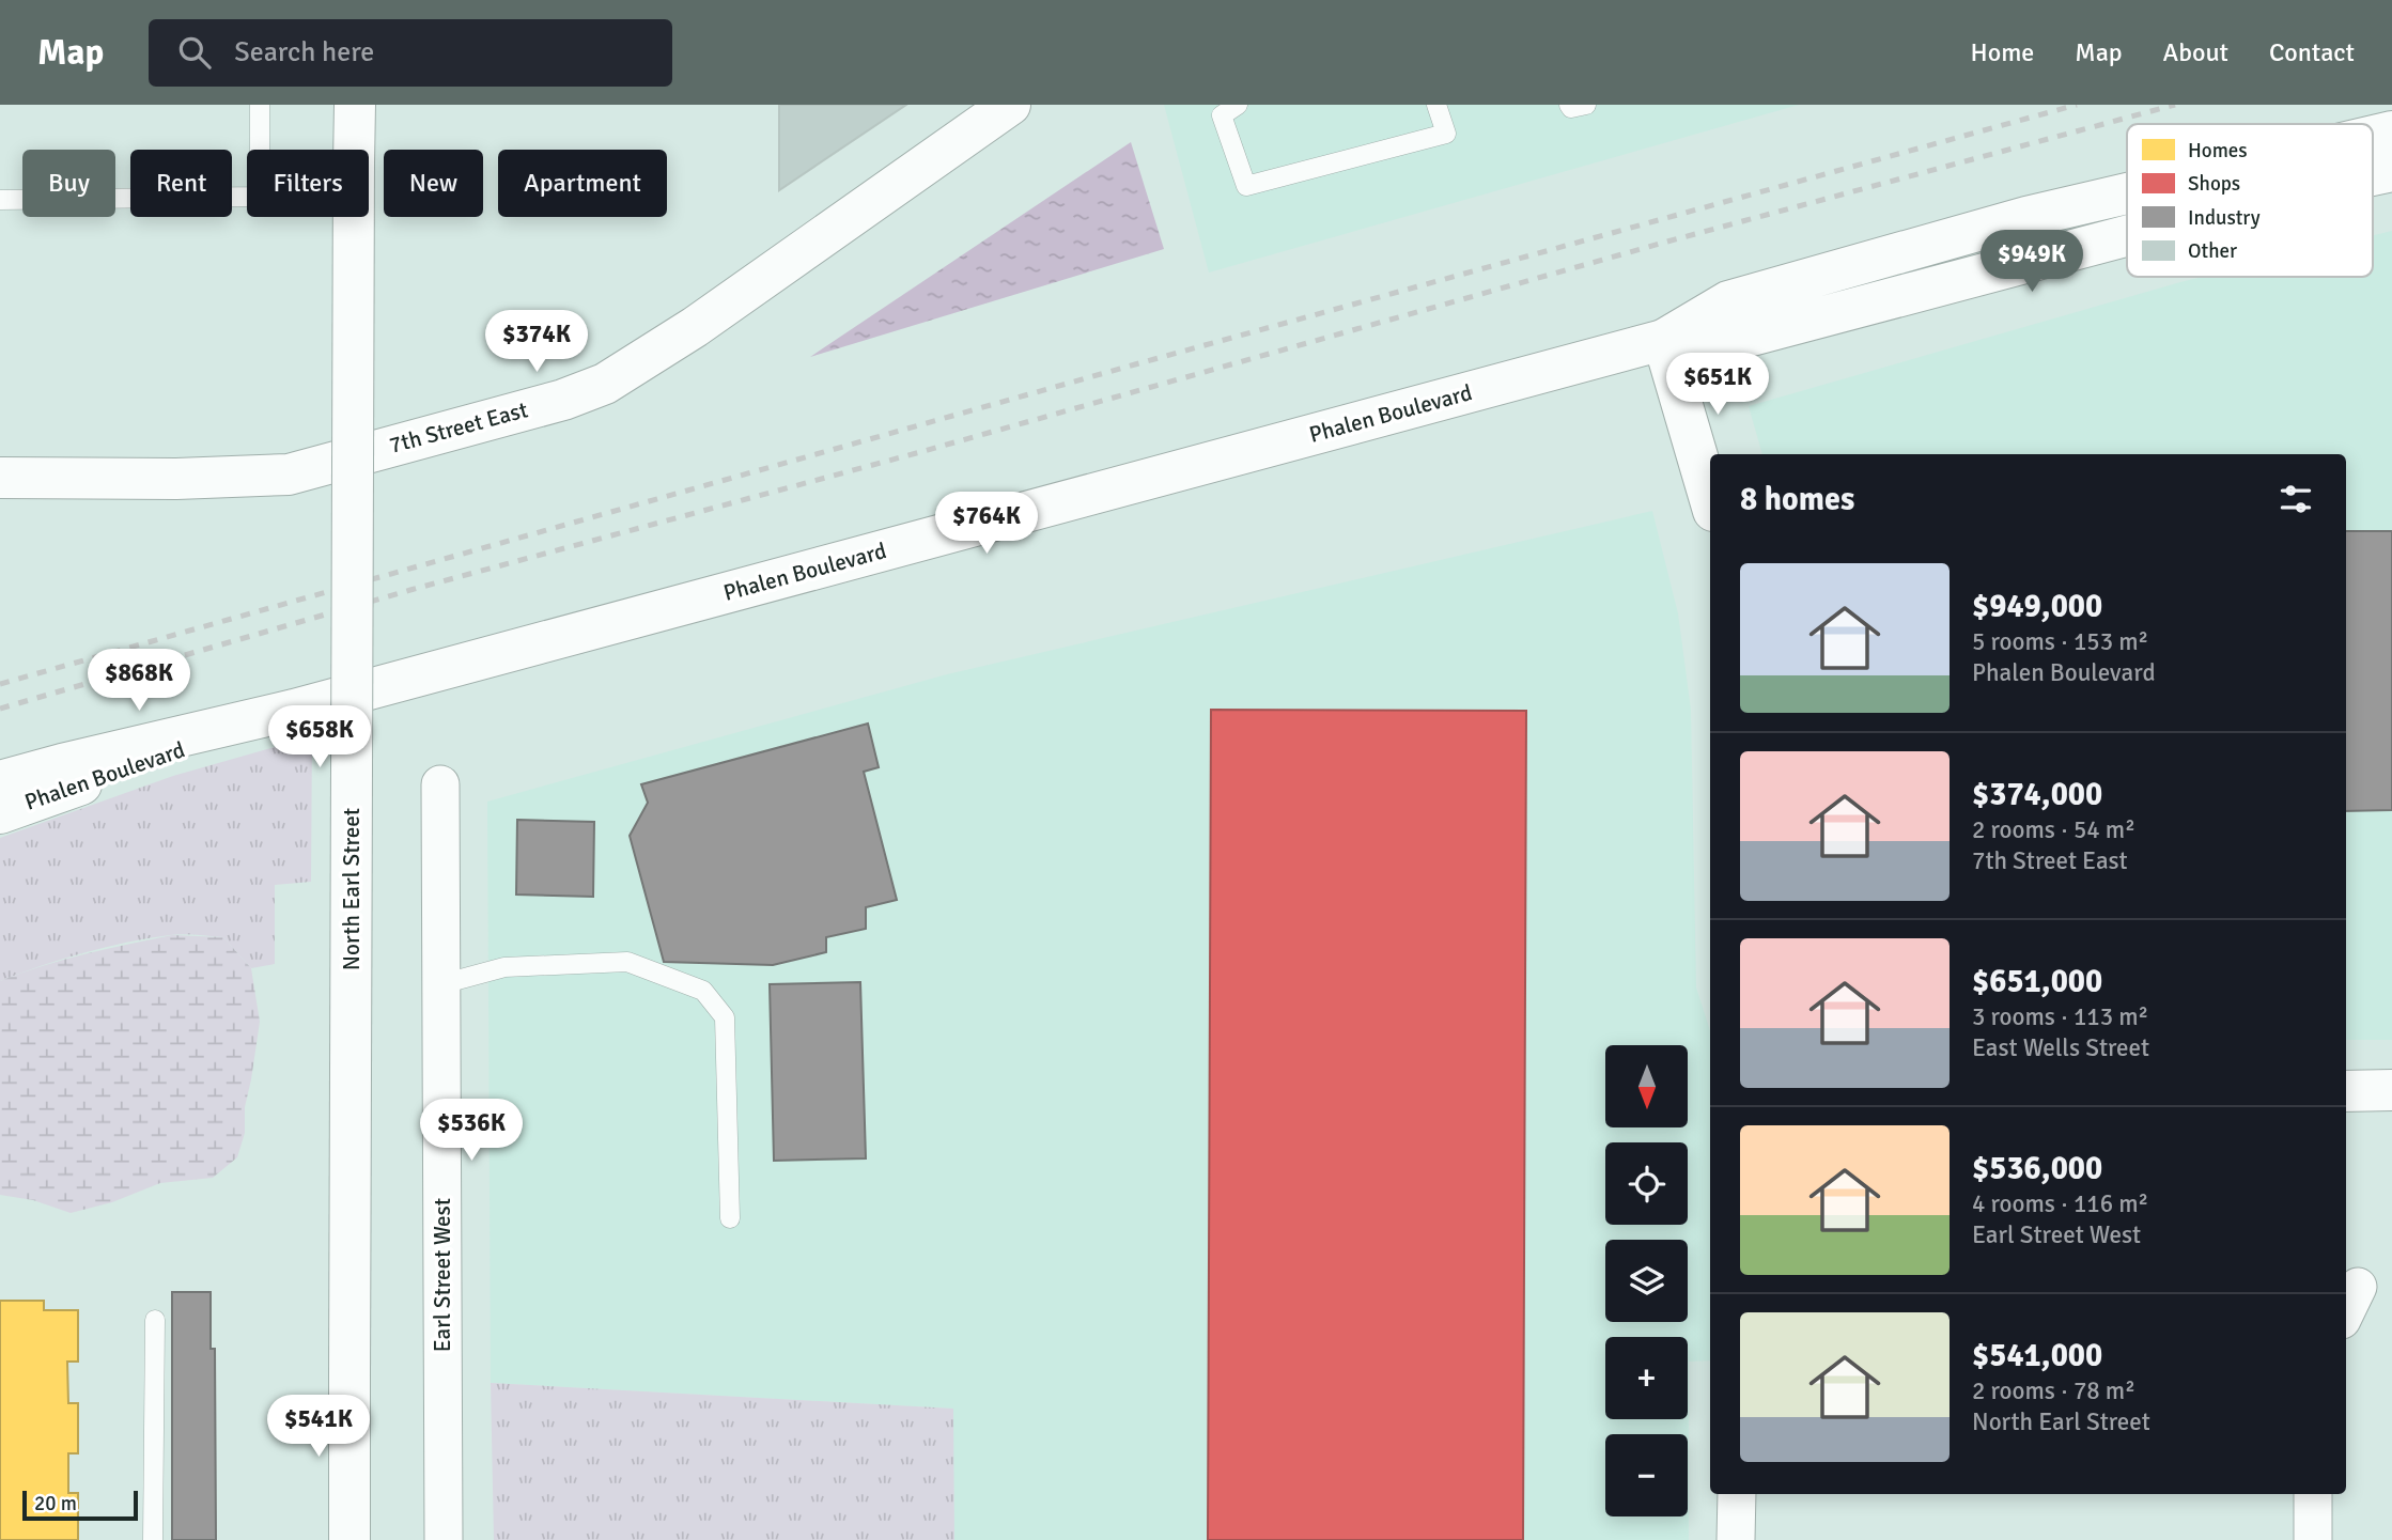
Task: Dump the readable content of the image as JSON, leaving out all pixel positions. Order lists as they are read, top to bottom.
{
  "streets": {
    "main road": ["Phalen Boulevard", "7th Street East", "North Earl Street"],
    "street": ["Earl Street West"]
  },
  "legend": [
    "Homes",
    "Shops",
    "Industry",
    "Other"
  ],
  "scale_bar": "20 m",
  "north": "bottom",
  "page": {
    "header": "Map",
    "search": "Search here",
    "nav": [
      "Home",
      "Map",
      "About",
      "Contact"
    ],
    "chip": [
      "Buy",
      "Rent",
      "Filters",
      "New",
      "Apartment"
    ],
    "price": [
      "$949K",
      "$374K",
      "$651K",
      "$764K",
      "$868K",
      "$658K",
      "$536K",
      "$541K"
    ],
    "heading": "8 homes",
    "list": [
      {
        "name": "$949,000",
        "note": "5 rooms · 153 m² · Phalen Boulevard"
      },
      {
        "name": "$374,000",
        "note": "2 rooms · 54 m² · 7th Street East"
      },
      {
        "name": "$651,000",
        "note": "3 rooms · 113 m² · East Wells Street"
      },
      {
        "name": "$536,000",
        "note": "4 rooms · 116 m² · Earl Street West"
      },
      {
        "name": "$541,000",
        "note": "2 rooms · 78 m² · North Earl Street"
      }
    ],
    "map_buttons": ["+", "−"],
    "scale": "20 m"
  }
}
